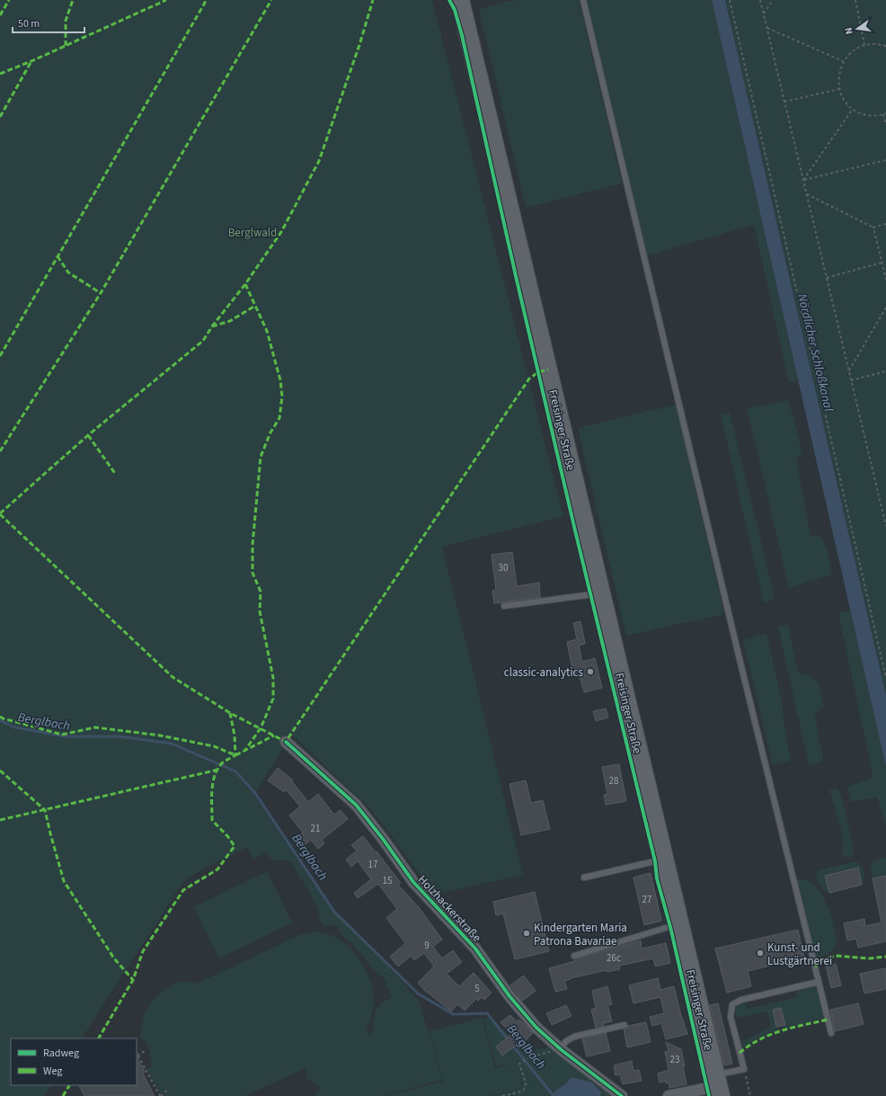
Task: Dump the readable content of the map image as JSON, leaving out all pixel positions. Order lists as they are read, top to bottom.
{
  "streets": {
    "main road": ["Freisinger Straße"],
    "street": ["Holzhackerstraße"]
  },
  "water": ["Nördlicher Schloßkanal", "Berglbach"],
  "parks": ["Berglwald"],
  "places": ["classic-analytics", "Kindergarten Maria Patrona Bavariae", "Kunst- und Lustgärtnerei"],
  "house_numbers": [
    "30",
    "28",
    "21",
    "17",
    "15",
    "27",
    "9",
    "26c",
    "5",
    "23"
  ],
  "legend": ["Radweg", "Weg"],
  "scale_bar": "50 m",
  "north": "left"
}
